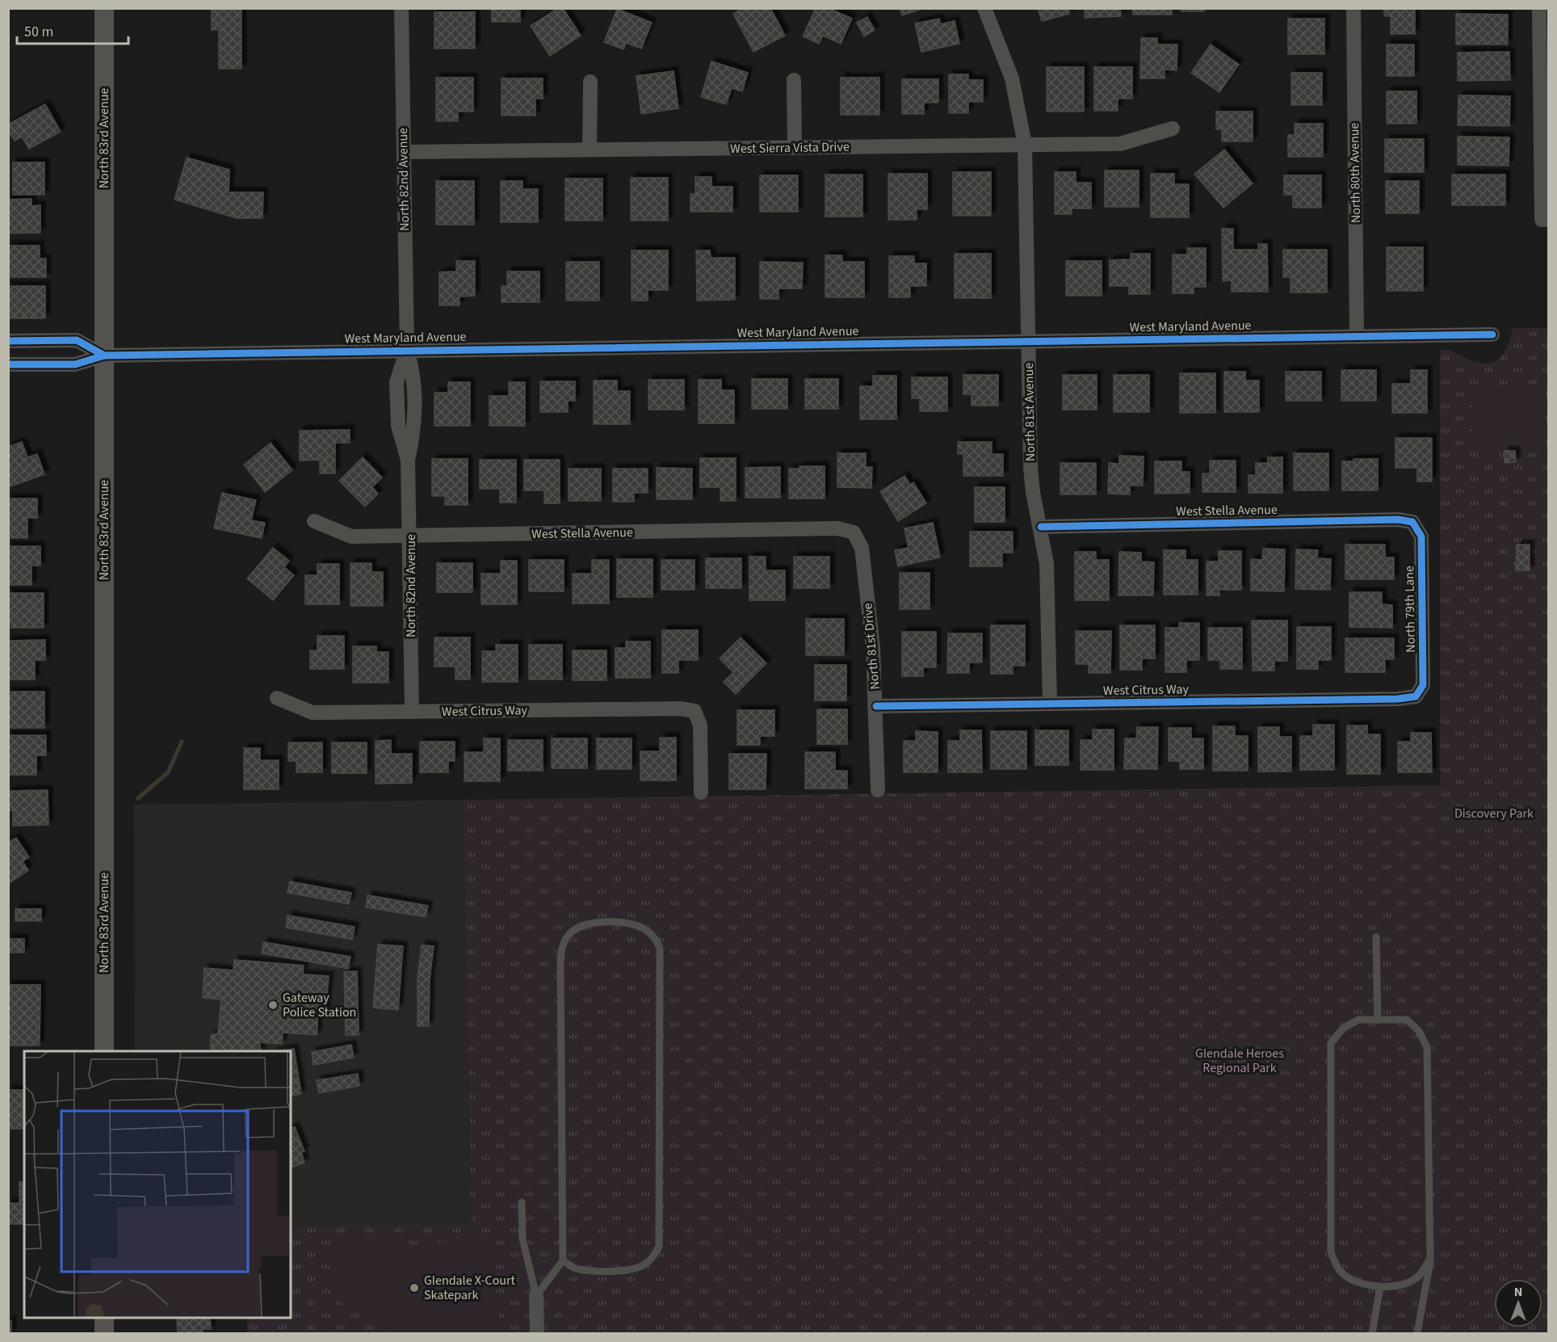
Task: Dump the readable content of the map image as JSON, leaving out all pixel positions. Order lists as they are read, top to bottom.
{
  "streets": {
    "main road": ["North 83rd Avenue"],
    "street": [
      "West Sierra Vista Drive",
      "North 80th Avenue",
      "North 82nd Avenue",
      "West Maryland Avenue",
      "North 81st Avenue",
      "West Stella Avenue",
      "North 79th Lane",
      "North 81st Drive",
      "West Citrus Way"
    ]
  },
  "crossings": [
    ["North 83rd Avenue", "West Maryland Avenue"],
    ["West Sierra Vista Drive", "North 82nd Avenue"],
    ["West Sierra Vista Drive", "North 81st Avenue"],
    ["North 80th Avenue", "West Maryland Avenue"],
    ["North 82nd Avenue", "West Maryland Avenue"],
    ["North 82nd Avenue", "West Stella Avenue"],
    ["North 82nd Avenue", "West Citrus Way"],
    ["West Maryland Avenue", "North 81st Avenue"],
    ["North 81st Avenue", "West Stella Avenue"],
    ["North 81st Avenue", "West Citrus Way"],
    ["West Stella Avenue", "North 79th Lane"],
    ["West Stella Avenue", "North 81st Drive"],
    ["North 79th Lane", "West Citrus Way"],
    ["North 81st Drive", "West Citrus Way"]
  ],
  "parks": ["Discovery Park", "Glendale Heroes Regional Park"],
  "places": ["Gateway Police Station", "Glendale X-Court Skatepark"],
  "scale_bar": "50 m",
  "north": "top"
}
